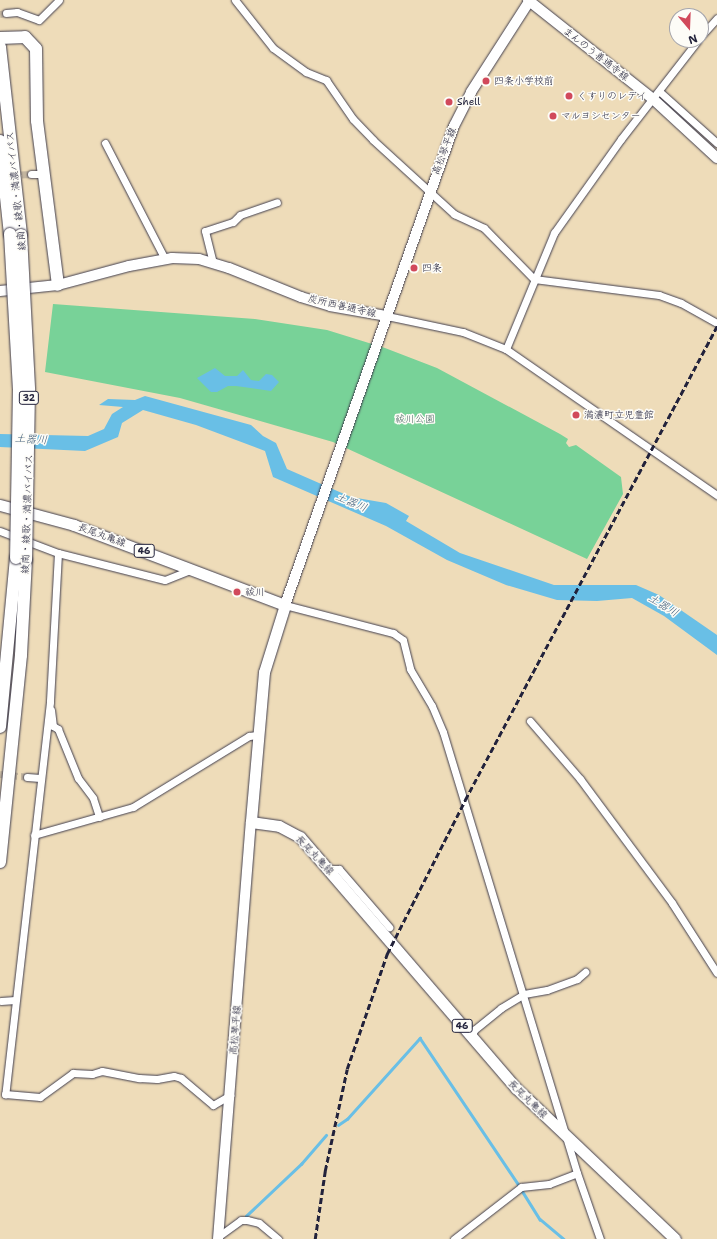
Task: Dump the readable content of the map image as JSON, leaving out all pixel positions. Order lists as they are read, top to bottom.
{
  "streets": {
    "highway": ["綾南・綾歌・満濃バイパス", "32"],
    "main road": [
      "まんのう善通寺線",
      "高松琴平線",
      "炭所西善通寺線",
      "長尾丸亀線",
      "46"
    ]
  },
  "crossings": [
    ["まんのう善通寺線", "高松琴平線"],
    ["高松琴平線", "炭所西善通寺線"],
    ["高松琴平線", "長尾丸亀線"],
    ["炭所西善通寺線", "長尾丸亀線"]
  ],
  "water": ["土器川"],
  "parks": ["祓川公園"],
  "places": [
    "四条小学校前",
    "くすりのレデイ",
    "Shell",
    "マルヨシセンター",
    "四条",
    "満濃町立児童館",
    "祓川"
  ],
  "north": "bottom"
}
